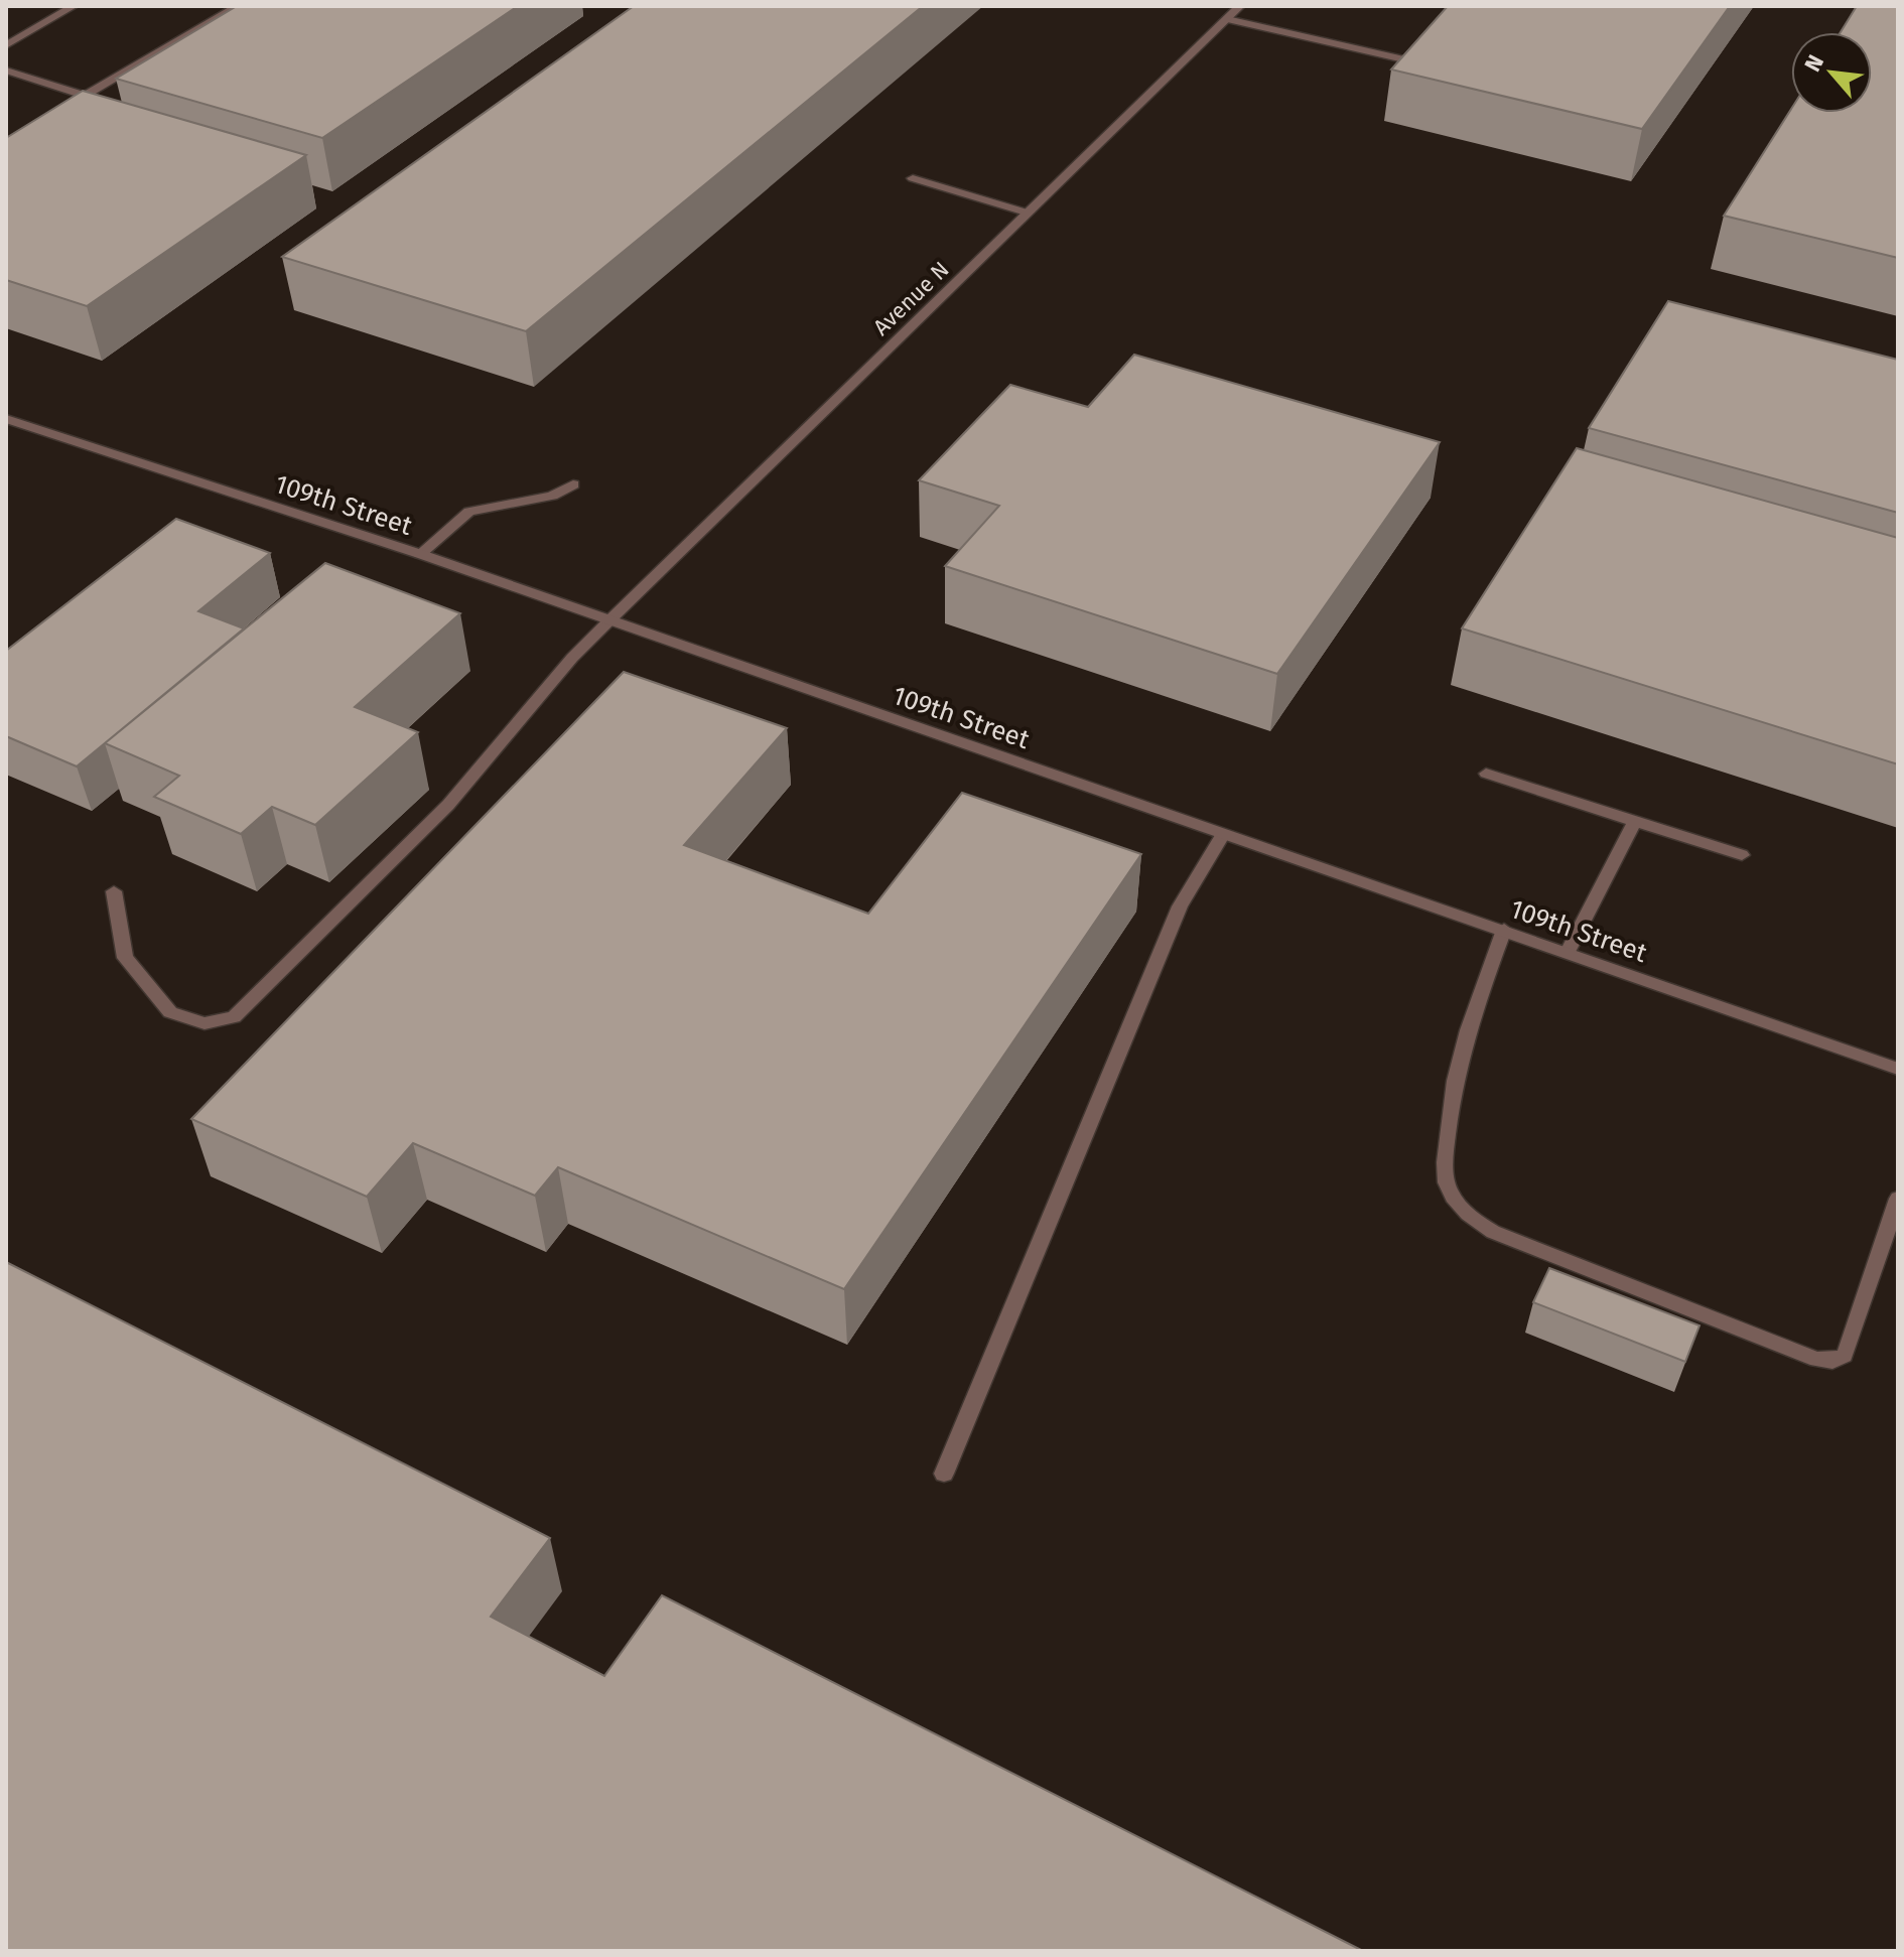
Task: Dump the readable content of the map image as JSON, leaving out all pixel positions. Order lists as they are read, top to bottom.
{
  "streets": {
    "street": ["Avenue N", "109th Street"]
  },
  "crossings": [
    ["Avenue N", "109th Street"]
  ],
  "north": "top left"
}
